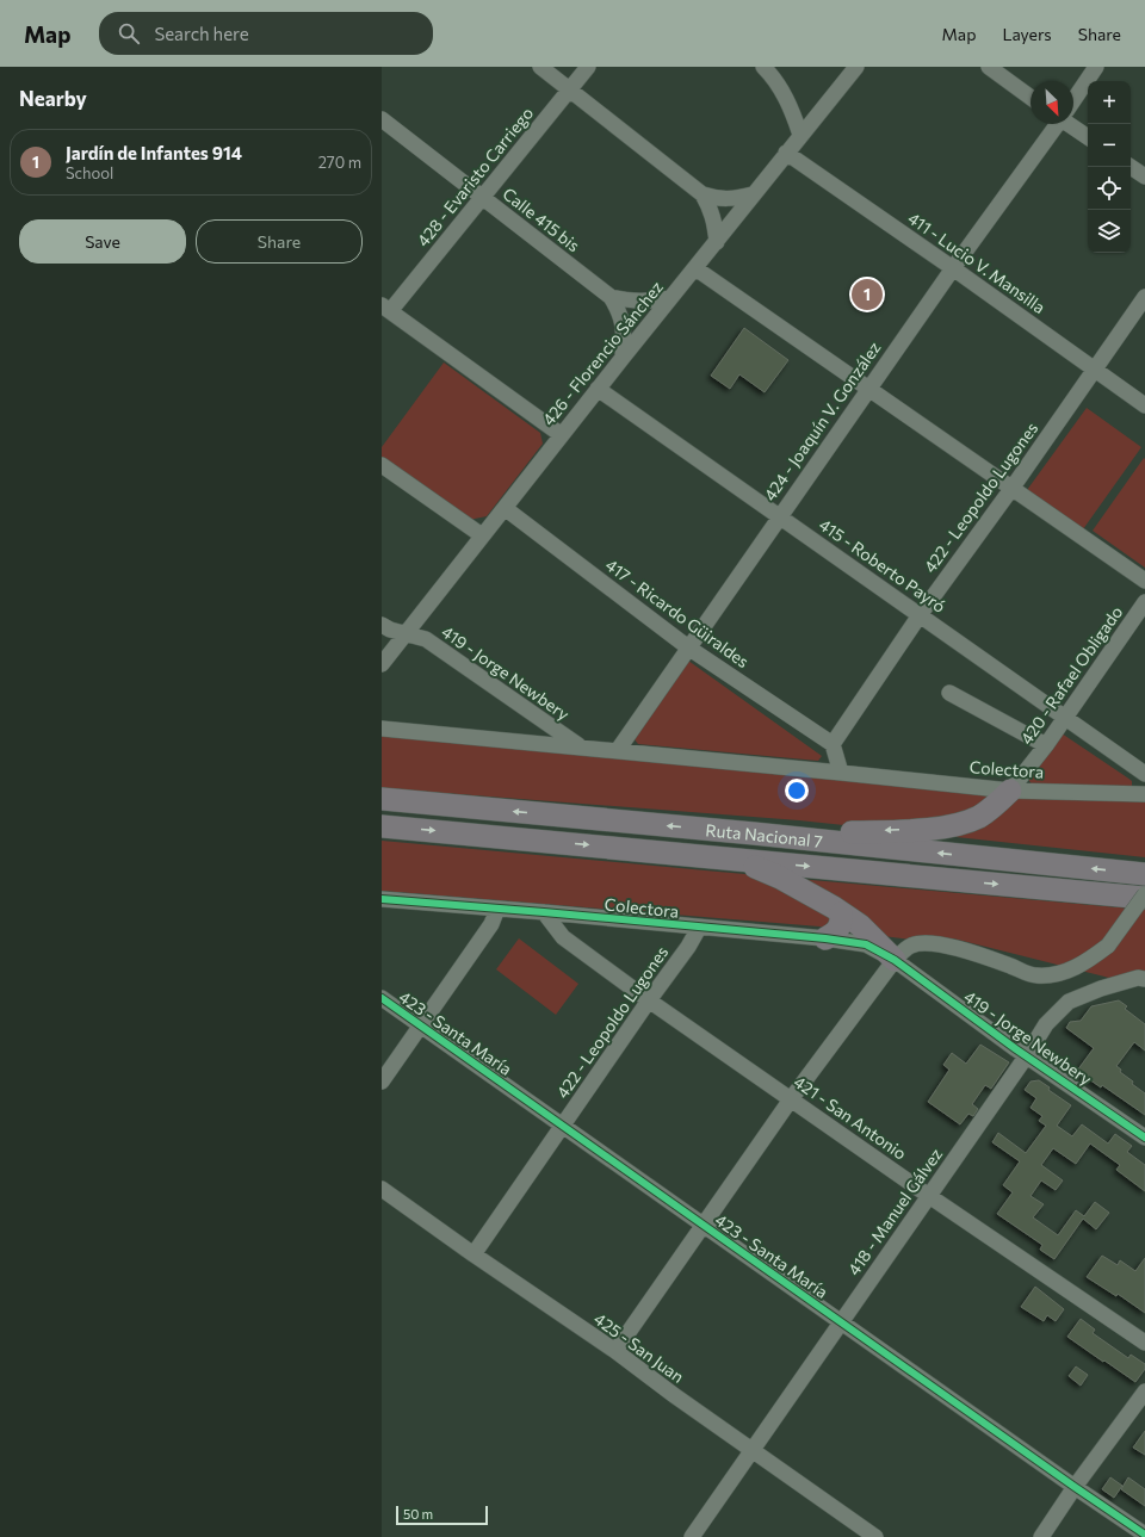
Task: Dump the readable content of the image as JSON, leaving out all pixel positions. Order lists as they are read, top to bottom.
{
  "streets": {
    "highway": ["Ruta Nacional 7"],
    "street": [
      "428 - Evaristo Carriego",
      "Calle 415 bis",
      "411 - Lucio V. Mansilla",
      "426 - Florencio Sánchez",
      "424 - Joaquín V. González",
      "422 - Leopoldo Lugones",
      "415 - Roberto Payró",
      "417 - Ricardo Güiraldes",
      "419 - Jorge Newbery",
      "420 - Rafael Obligado",
      "Colectora",
      "423 - Santa María",
      "421 - San Antonio",
      "418 - Manuel Gálvez",
      "425 - San Juan"
    ]
  },
  "crossings": [
    ["428 - Evaristo Carriego", "Calle 415 bis"],
    ["Calle 415 bis", "426 - Florencio Sánchez"],
    ["411 - Lucio V. Mansilla", "426 - Florencio Sánchez"],
    ["411 - Lucio V. Mansilla", "424 - Joaquín V. González"],
    ["411 - Lucio V. Mansilla", "422 - Leopoldo Lugones"],
    ["426 - Florencio Sánchez", "415 - Roberto Payró"],
    ["426 - Florencio Sánchez", "417 - Ricardo Güiraldes"],
    ["426 - Florencio Sánchez", "419 - Jorge Newbery"],
    ["424 - Joaquín V. González", "415 - Roberto Payró"],
    ["424 - Joaquín V. González", "417 - Ricardo Güiraldes"],
    ["424 - Joaquín V. González", "Colectora"],
    ["422 - Leopoldo Lugones", "415 - Roberto Payró"],
    ["422 - Leopoldo Lugones", "417 - Ricardo Güiraldes"],
    ["422 - Leopoldo Lugones", "Colectora"],
    ["422 - Leopoldo Lugones", "423 - Santa María"],
    ["422 - Leopoldo Lugones", "421 - San Antonio"],
    ["422 - Leopoldo Lugones", "425 - San Juan"],
    ["415 - Roberto Payró", "420 - Rafael Obligado"],
    ["419 - Jorge Newbery", "Colectora"],
    ["419 - Jorge Newbery", "418 - Manuel Gálvez"],
    ["420 - Rafael Obligado", "Colectora"],
    ["Colectora", "421 - San Antonio"],
    ["423 - Santa María", "418 - Manuel Gálvez"],
    ["421 - San Antonio", "418 - Manuel Gálvez"],
    ["418 - Manuel Gálvez", "425 - San Juan"]
  ],
  "scale_bar": "50 m",
  "north": "bottom right",
  "page": {
    "header": "Map",
    "search": "Search here",
    "nav": ["Map", "Layers", "Share"],
    "heading": "Nearby",
    "map_buttons": ["+", "−"],
    "list": [
      {
        "mark": "1",
        "name": "Jardín de Infantes 914",
        "note": "School",
        "value": "270 m"
      }
    ],
    "buttons": ["Save", "Share"],
    "pins": "1",
    "scale": "50 m"
  }
}
